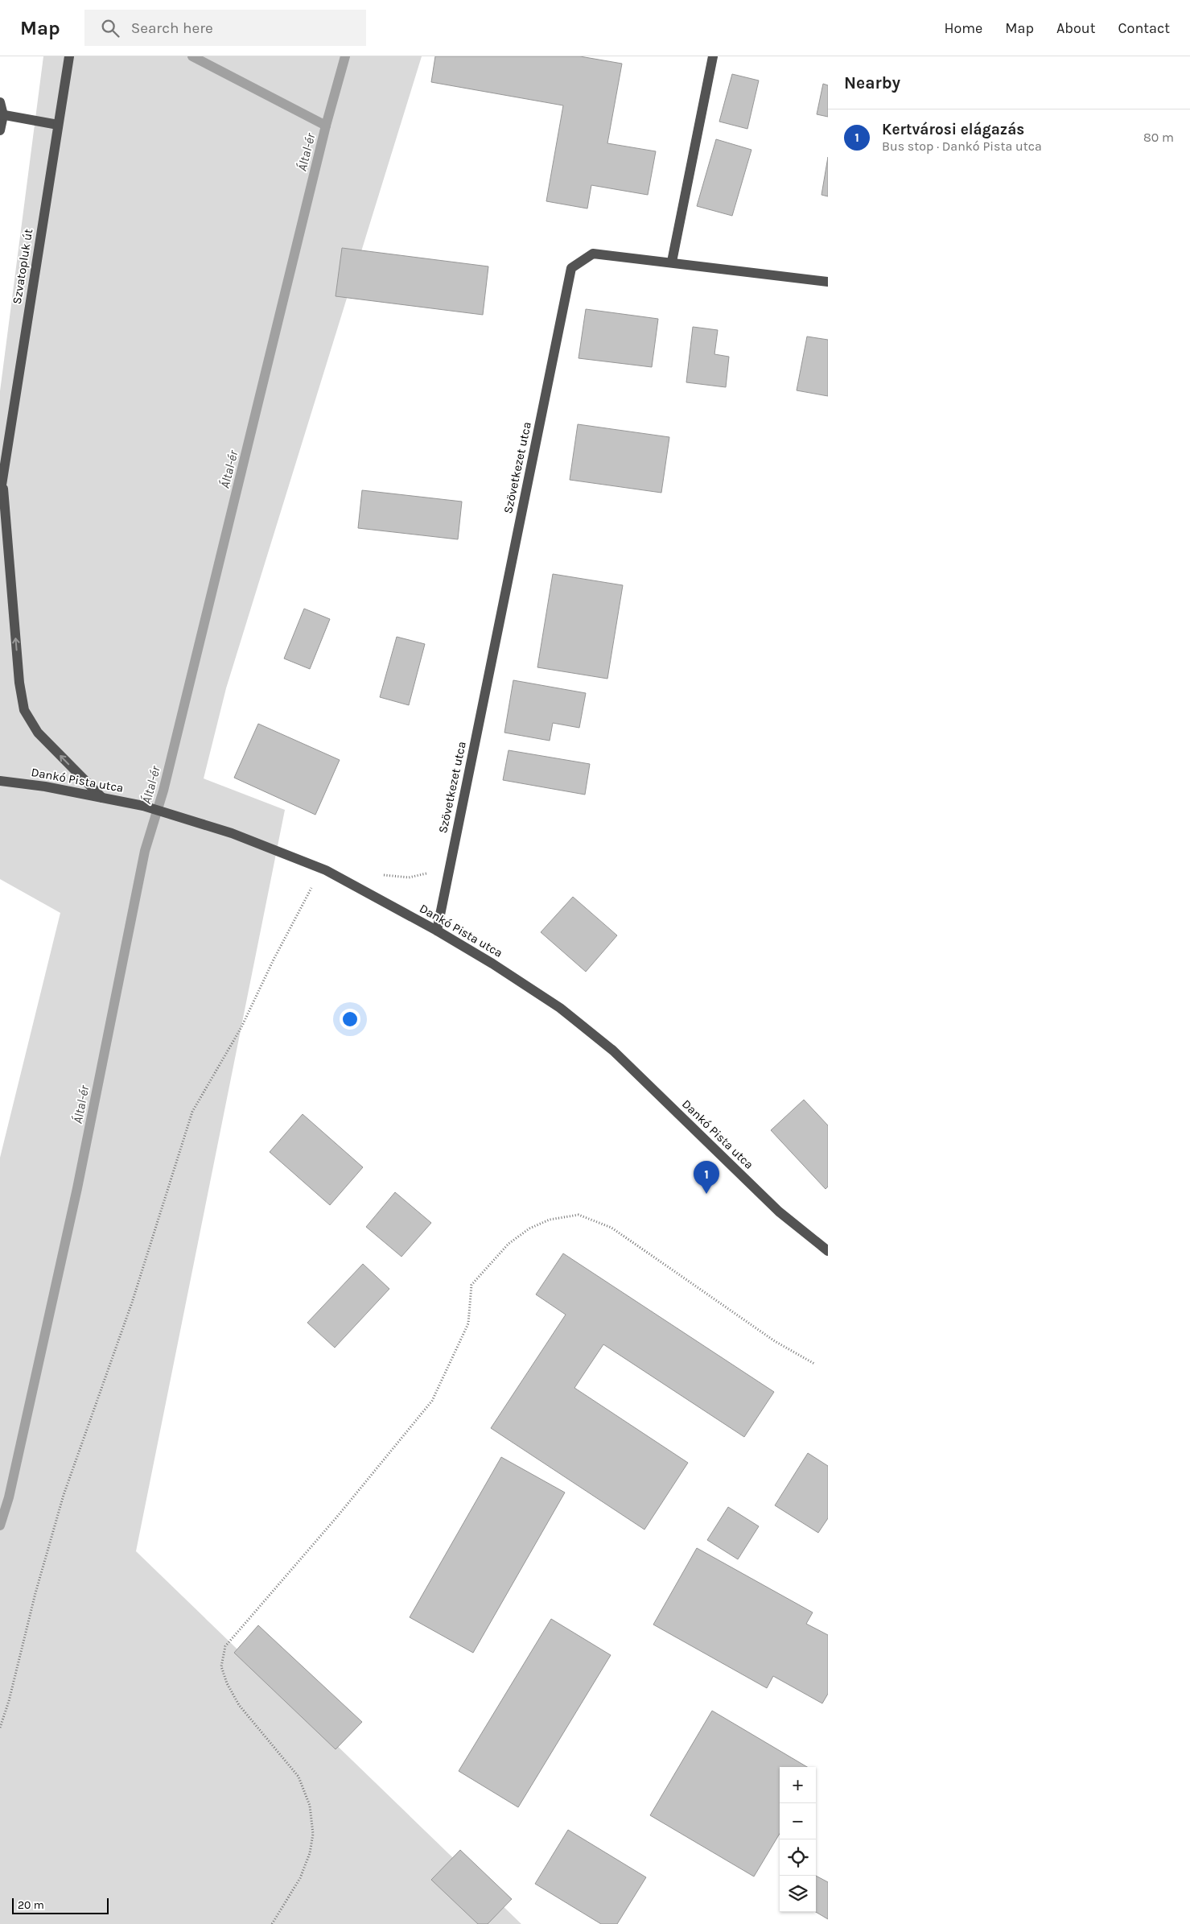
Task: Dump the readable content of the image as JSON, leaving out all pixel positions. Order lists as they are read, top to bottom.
{
  "streets": {
    "street": ["Szvatopluk út", "Szövetkezet utca", "Dankó Pista utca"]
  },
  "crossings": [
    ["Szvatopluk út", "Dankó Pista utca"],
    ["Szövetkezet utca", "Dankó Pista utca"]
  ],
  "one_way": ["Szvatopluk út"],
  "water": ["Által-ér"],
  "scale_bar": "20 m",
  "page": {
    "header": "Map",
    "search": "Search here",
    "nav": [
      "Home",
      "Map",
      "About",
      "Contact"
    ],
    "heading": "Nearby",
    "list": [
      {
        "mark": "1",
        "name": "Kertvárosi elágazás",
        "note": "Bus stop · Dankó Pista utca",
        "value": "80 m"
      }
    ],
    "pins": "1",
    "map_buttons": ["+", "−"],
    "scale": "20 m"
  }
}
